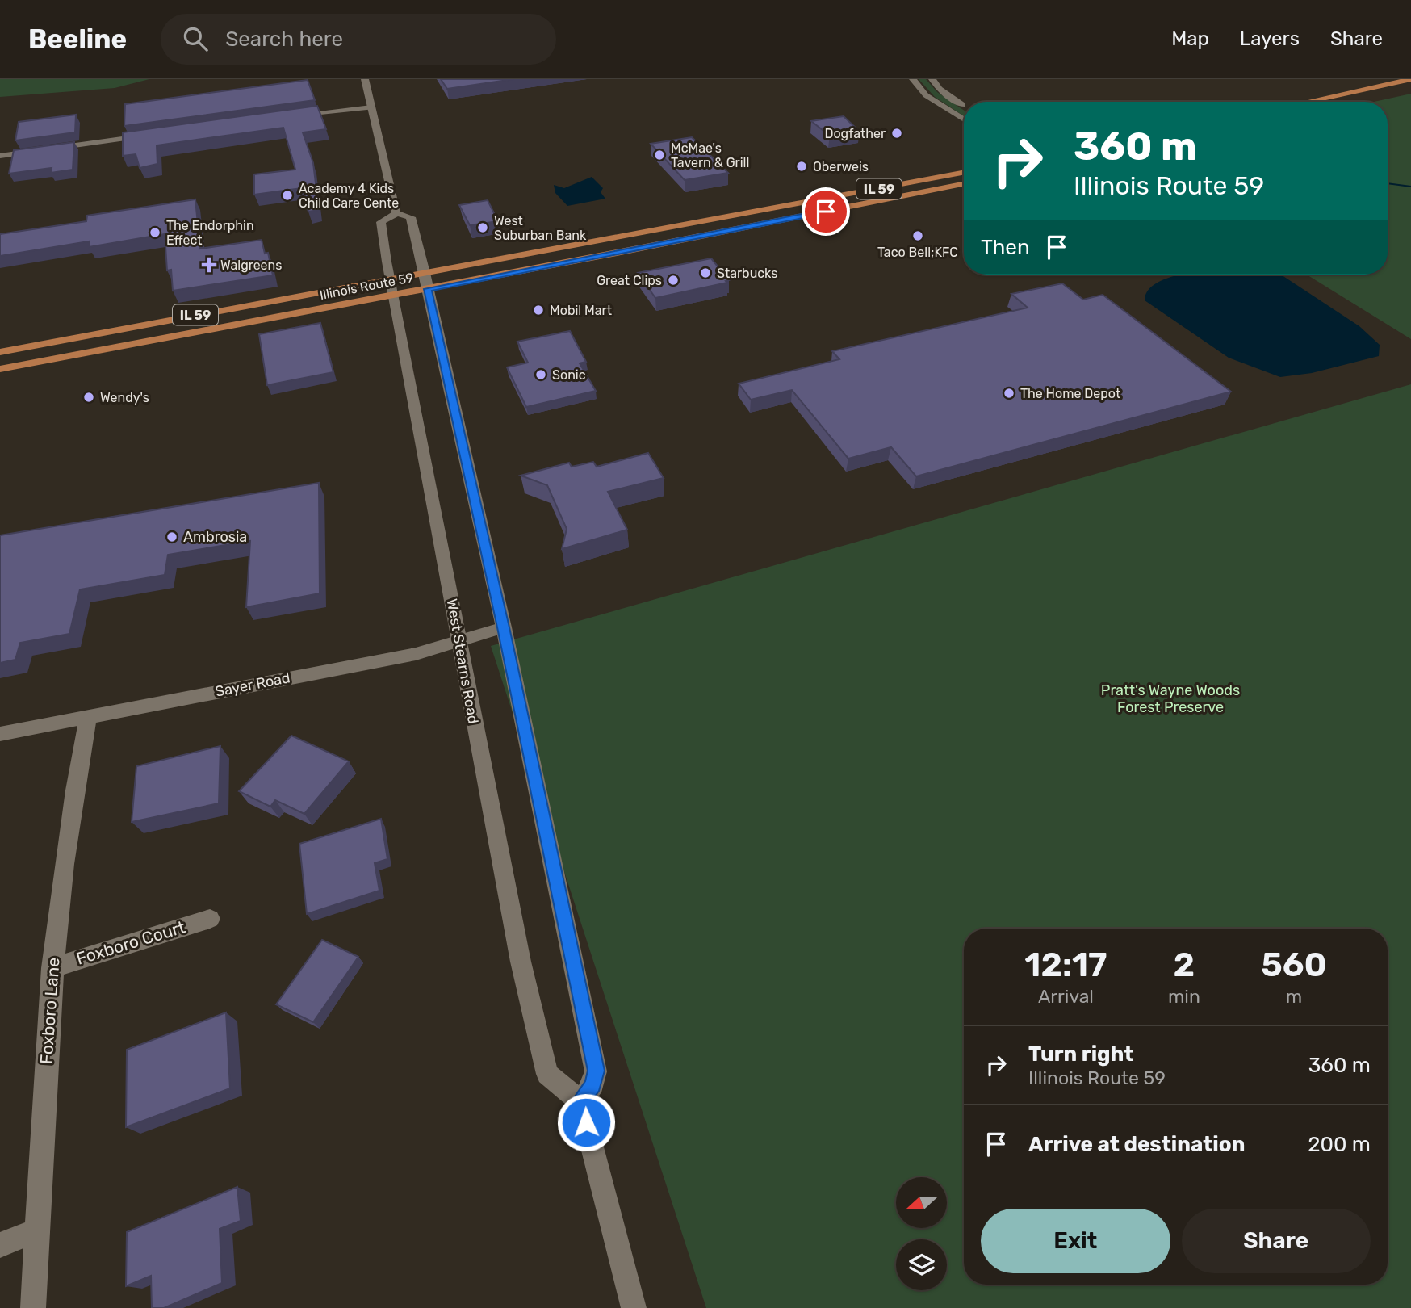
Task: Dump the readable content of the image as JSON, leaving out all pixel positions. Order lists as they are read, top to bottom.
{
  "streets": {
    "main road": [
      "IL 59",
      "Illinois Route 59",
      "West Stearns Road",
      "Sayer Road",
      "Foxboro Court",
      "Foxboro Lane"
    ]
  },
  "crossings": [
    ["Illinois Route 59", "West Stearns Road"],
    ["West Stearns Road", "Sayer Road"],
    ["Sayer Road", "Foxboro Lane"],
    ["Foxboro Court", "Foxboro Lane"]
  ],
  "parks": ["Pratt’s Wayne Woods Forest Preserve"],
  "places": {
    "other": [
      "Dogfather",
      "McMae's Tavern & Grill",
      "Oberweis",
      "Academy 4 Kids Child Care Cente",
      "West Suburban Bank",
      "The Endorphin Effect",
      "Taco Bell;KFC",
      "Starbucks",
      "Great Clips",
      "Mobil Mart",
      "Sonic",
      "The Home Depot",
      "Wendy's",
      "Ambrosia"
    ],
    "health": ["Walgreens"]
  },
  "north": "left",
  "page": {
    "header": "Beeline",
    "search": "Search here",
    "nav": ["Map", "Layers", "Share"],
    "turn": ["360 m", "Illinois Route 59"],
    "then": "Then",
    "eta": [
      "12:17",
      "Arrival",
      "2",
      "min",
      "560",
      "m"
    ],
    "list": [
      {
        "name": "Turn right",
        "note": "Illinois Route 59",
        "value": "360 m"
      },
      {
        "name": "Arrive at destination",
        "value": "200 m"
      }
    ],
    "buttons": ["Exit", "Share"]
  }
}
